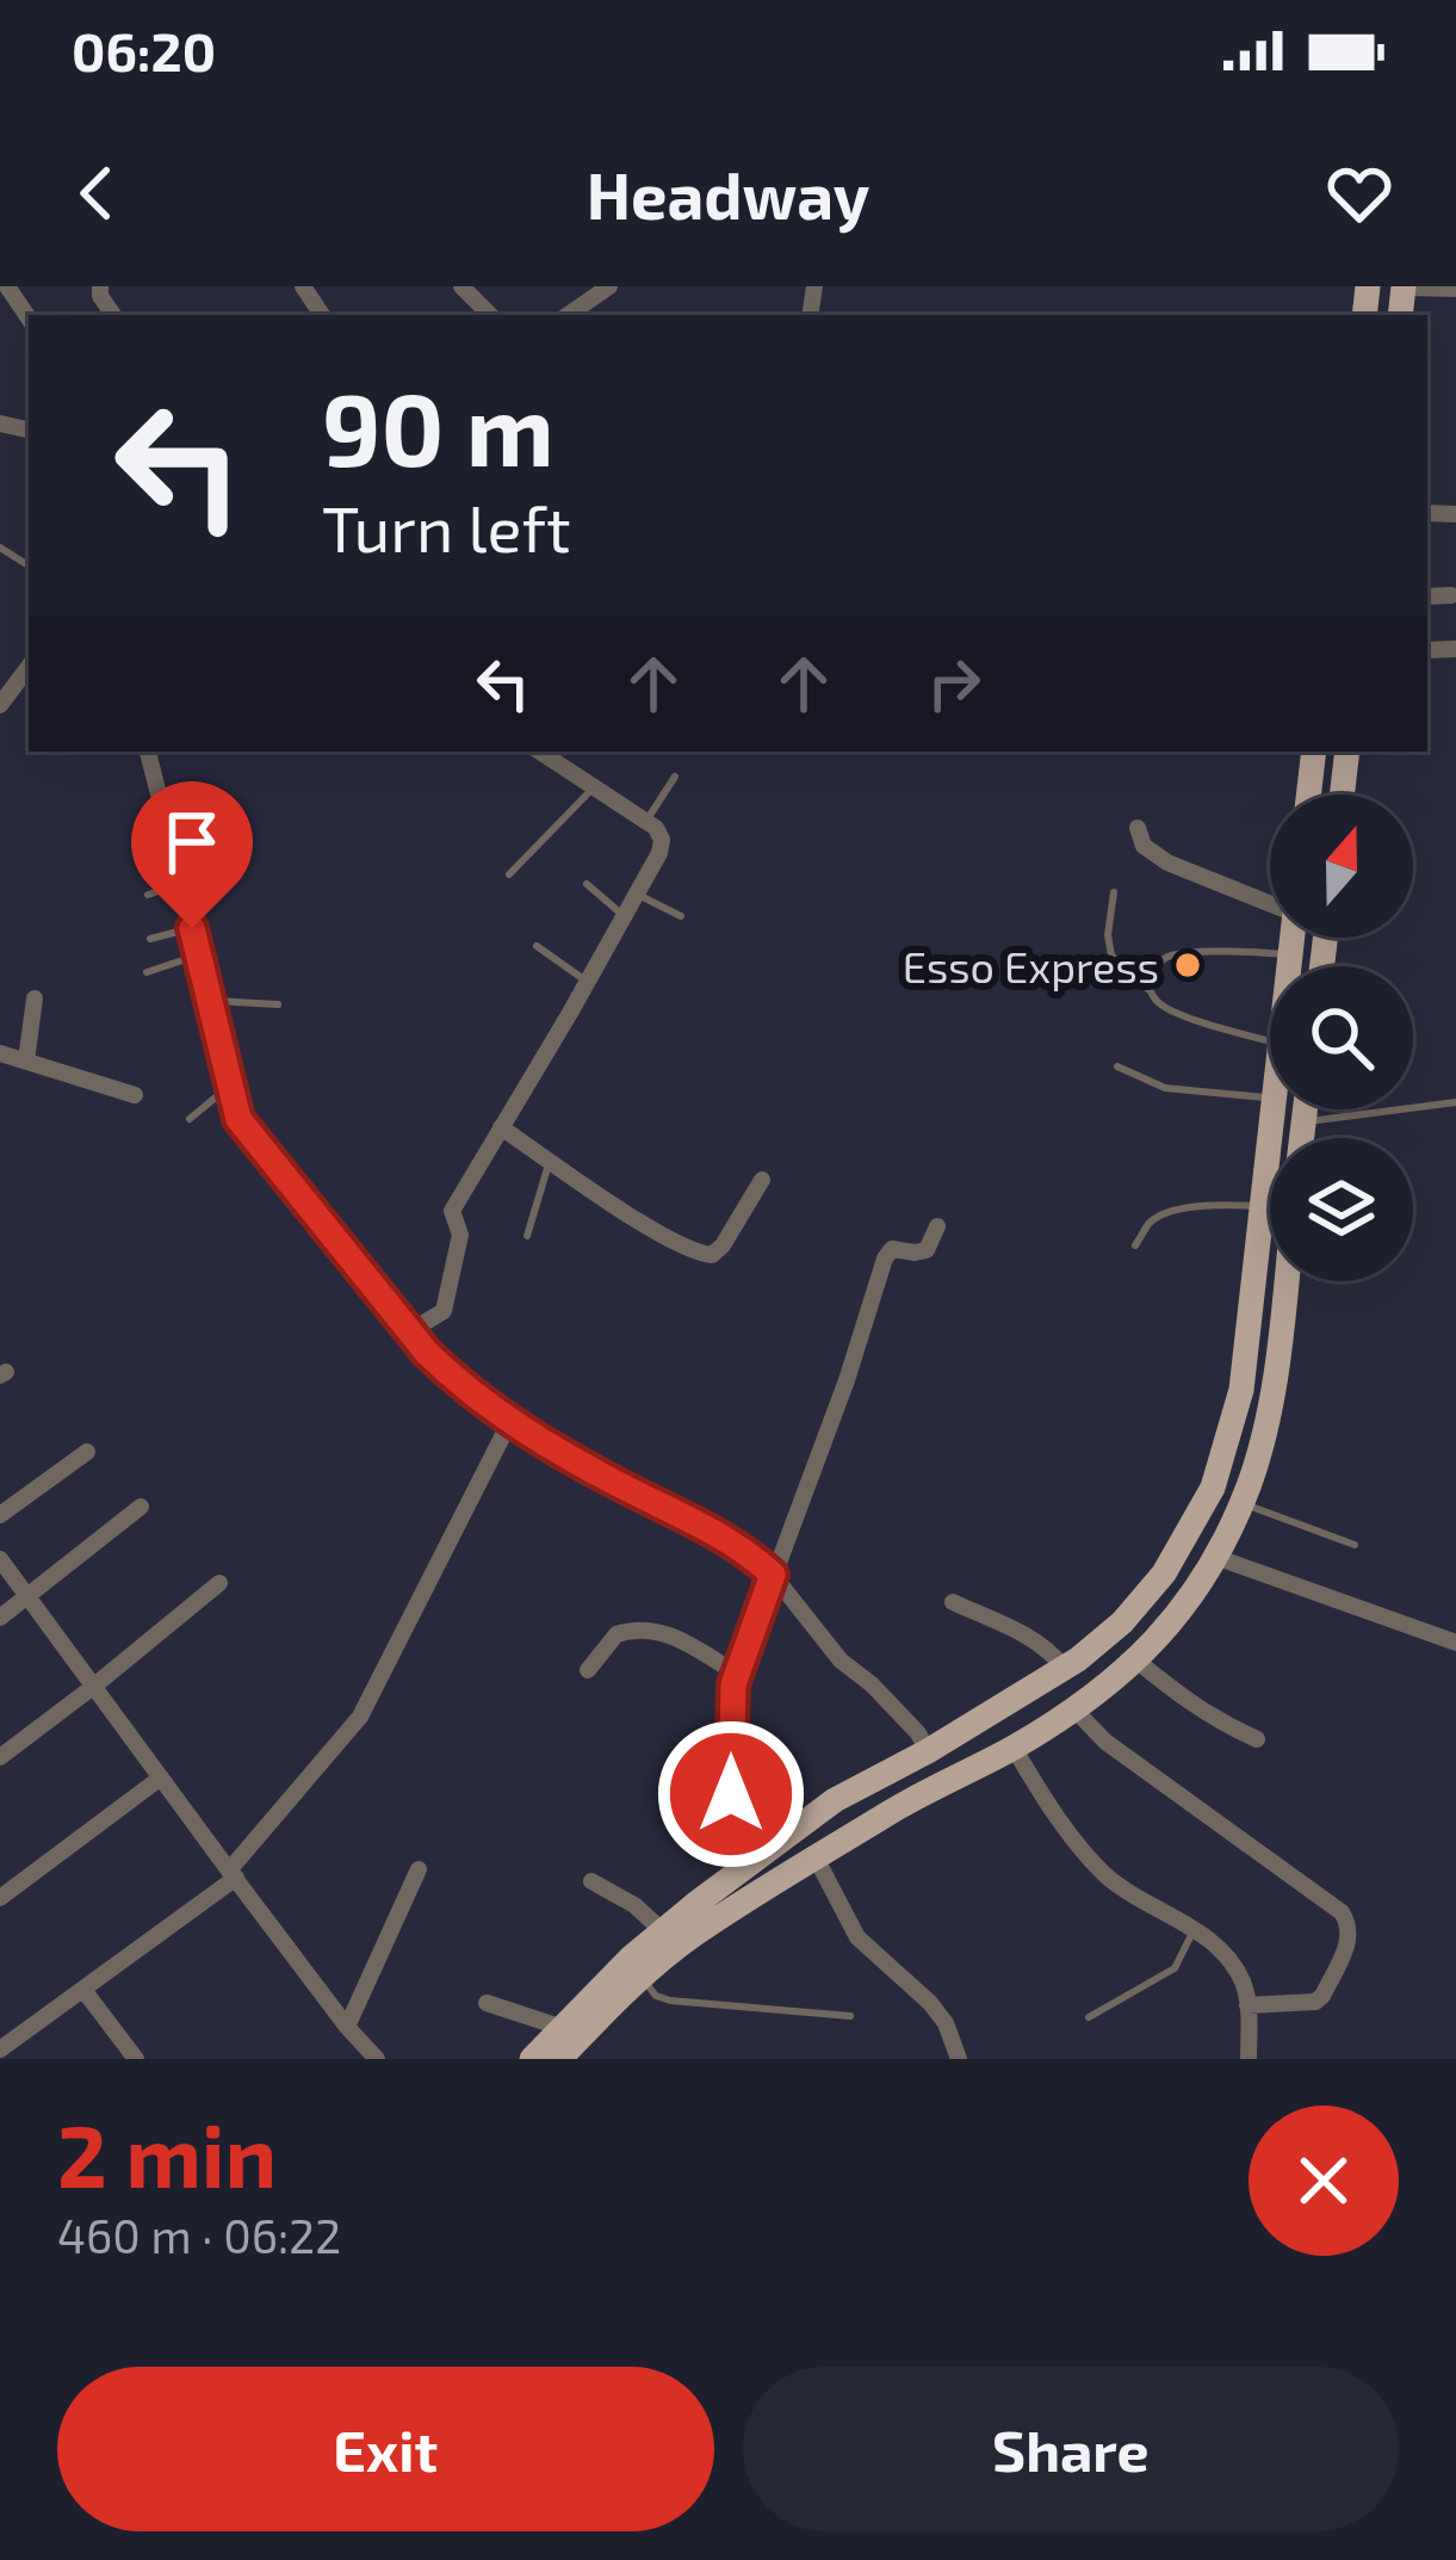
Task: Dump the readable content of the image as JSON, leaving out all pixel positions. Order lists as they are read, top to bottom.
{
  "places": ["Esso Express"],
  "north": "top",
  "page": {
    "status": "06:20",
    "header": "Headway",
    "turn": ["90 m", "Turn left"],
    "heading": ["2 min", "460 m · 06:22"],
    "buttons": ["Exit", "Share"]
  }
}
